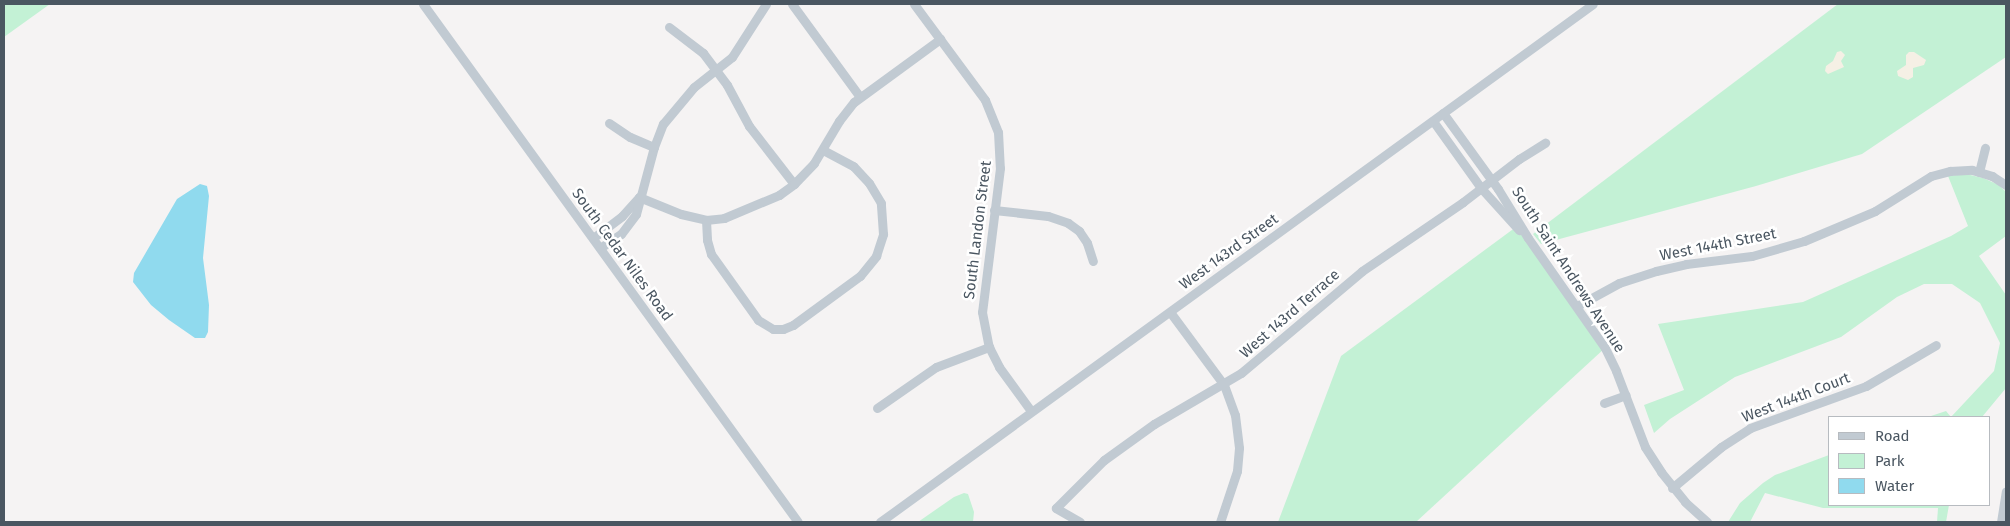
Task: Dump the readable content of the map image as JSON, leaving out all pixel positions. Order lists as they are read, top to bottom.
{
  "streets": {
    "street": [
      "South Landon Street",
      "West 144th Street",
      "West 143rd Street",
      "South Cedar Niles Road",
      "South Saint Andrews Avenue",
      "West 143rd Terrace",
      "West 144th Court"
    ]
  },
  "crossings": [
    ["South Landon Street", "West 143rd Street"],
    ["West 144th Street", "South Saint Andrews Avenue"],
    ["West 143rd Street", "South Saint Andrews Avenue"],
    ["South Saint Andrews Avenue", "West 143rd Terrace"],
    ["South Saint Andrews Avenue", "West 144th Court"]
  ],
  "legend": ["Road", "Park", "Water"]
}
